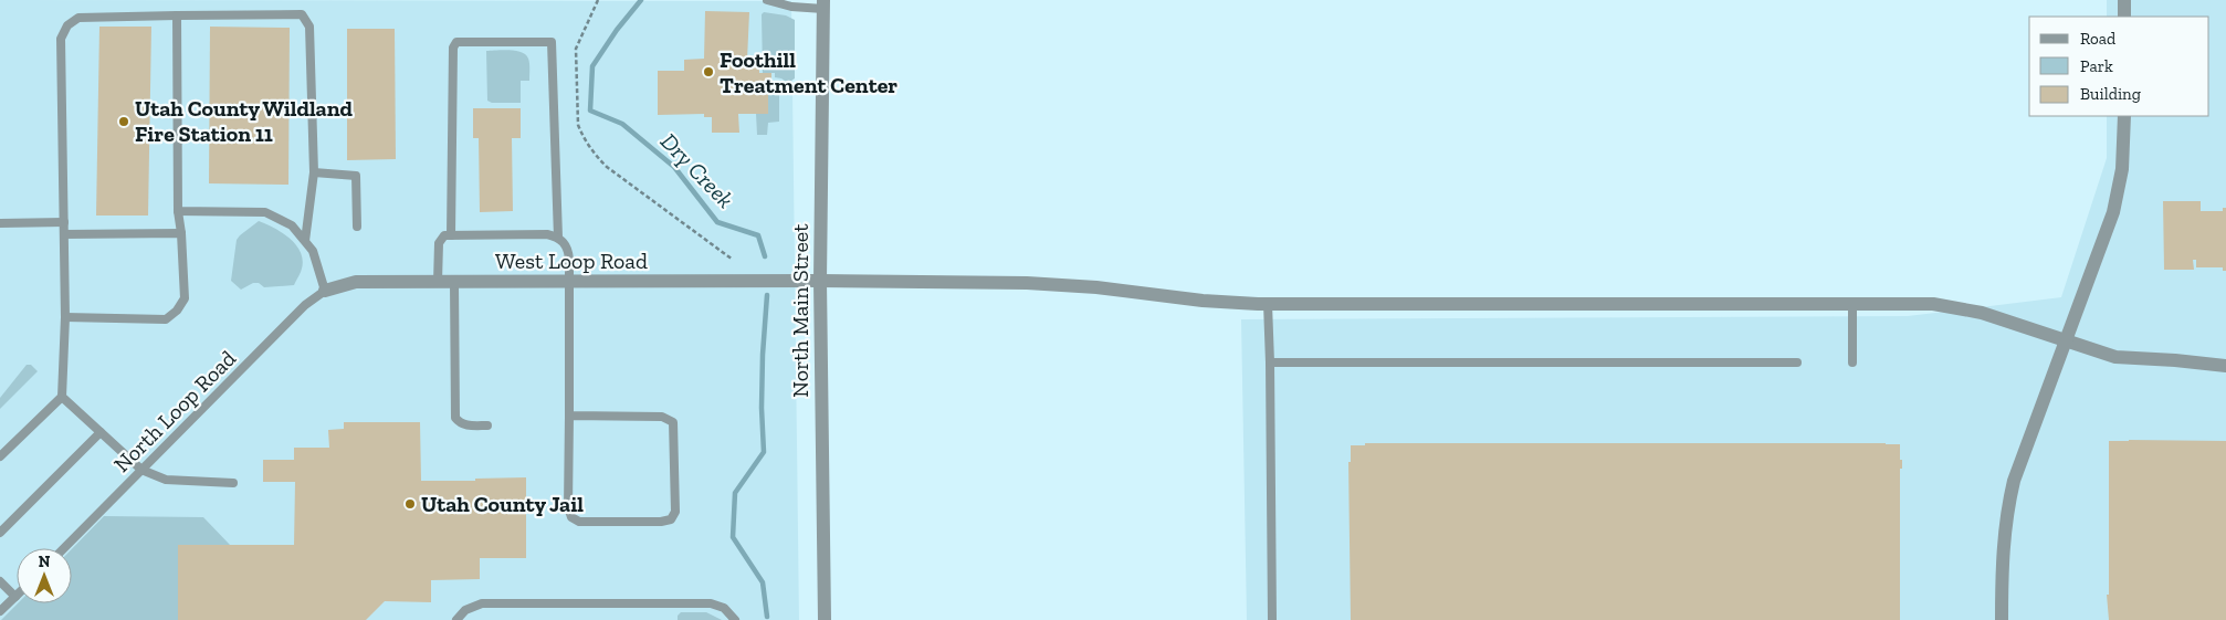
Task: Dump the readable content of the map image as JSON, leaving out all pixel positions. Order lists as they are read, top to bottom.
{
  "streets": {
    "street": ["West Loop Road", "North Main Street"],
    "lane": ["North Loop Road"]
  },
  "crossings": [
    ["West Loop Road", "North Main Street"],
    ["West Loop Road", "North Loop Road"]
  ],
  "water": ["Dry Creek"],
  "places": ["Foothill Treatment Center", "Utah County Wildland Fire Station 11", "Utah County Jail"],
  "legend": ["Road", "Park", "Building"],
  "north": "top"
}
